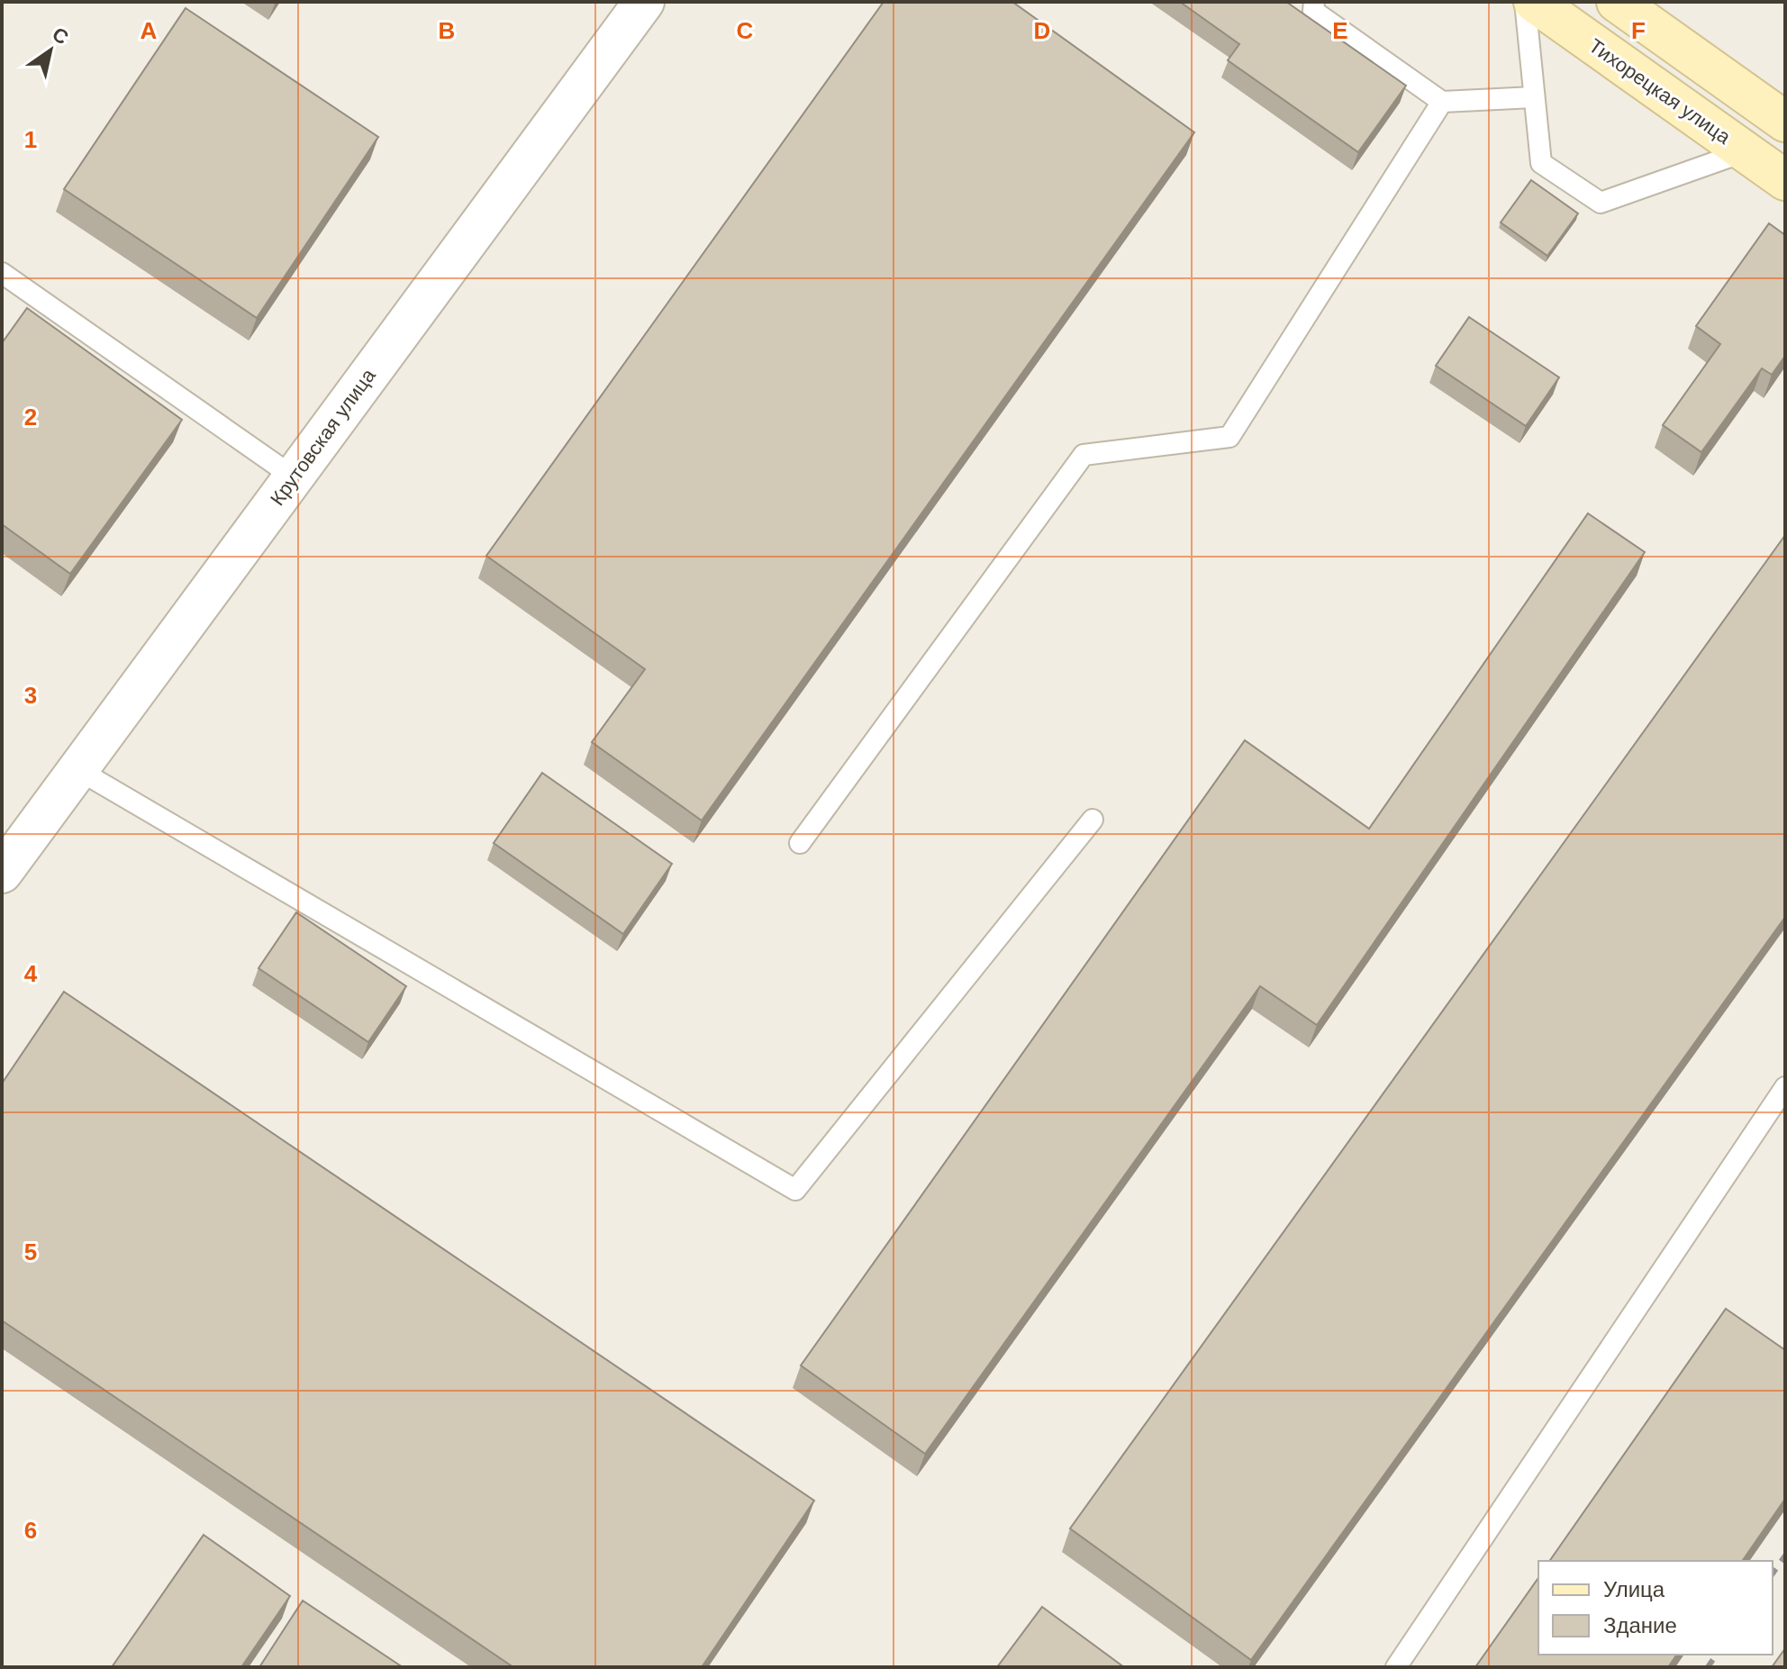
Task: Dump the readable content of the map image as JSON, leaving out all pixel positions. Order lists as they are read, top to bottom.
{
  "streets": {
    "main road": ["Тихорецкая улица"],
    "street": ["Крутовская улица"]
  },
  "legend": ["Улица", "Здание"],
  "north": "top right",
  "grid": {
    "columns": [
      "A",
      "B",
      "C",
      "D",
      "E",
      "F"
    ],
    "rows": [
      "1",
      "2",
      "3",
      "4",
      "5",
      "6"
    ]
  }
}
